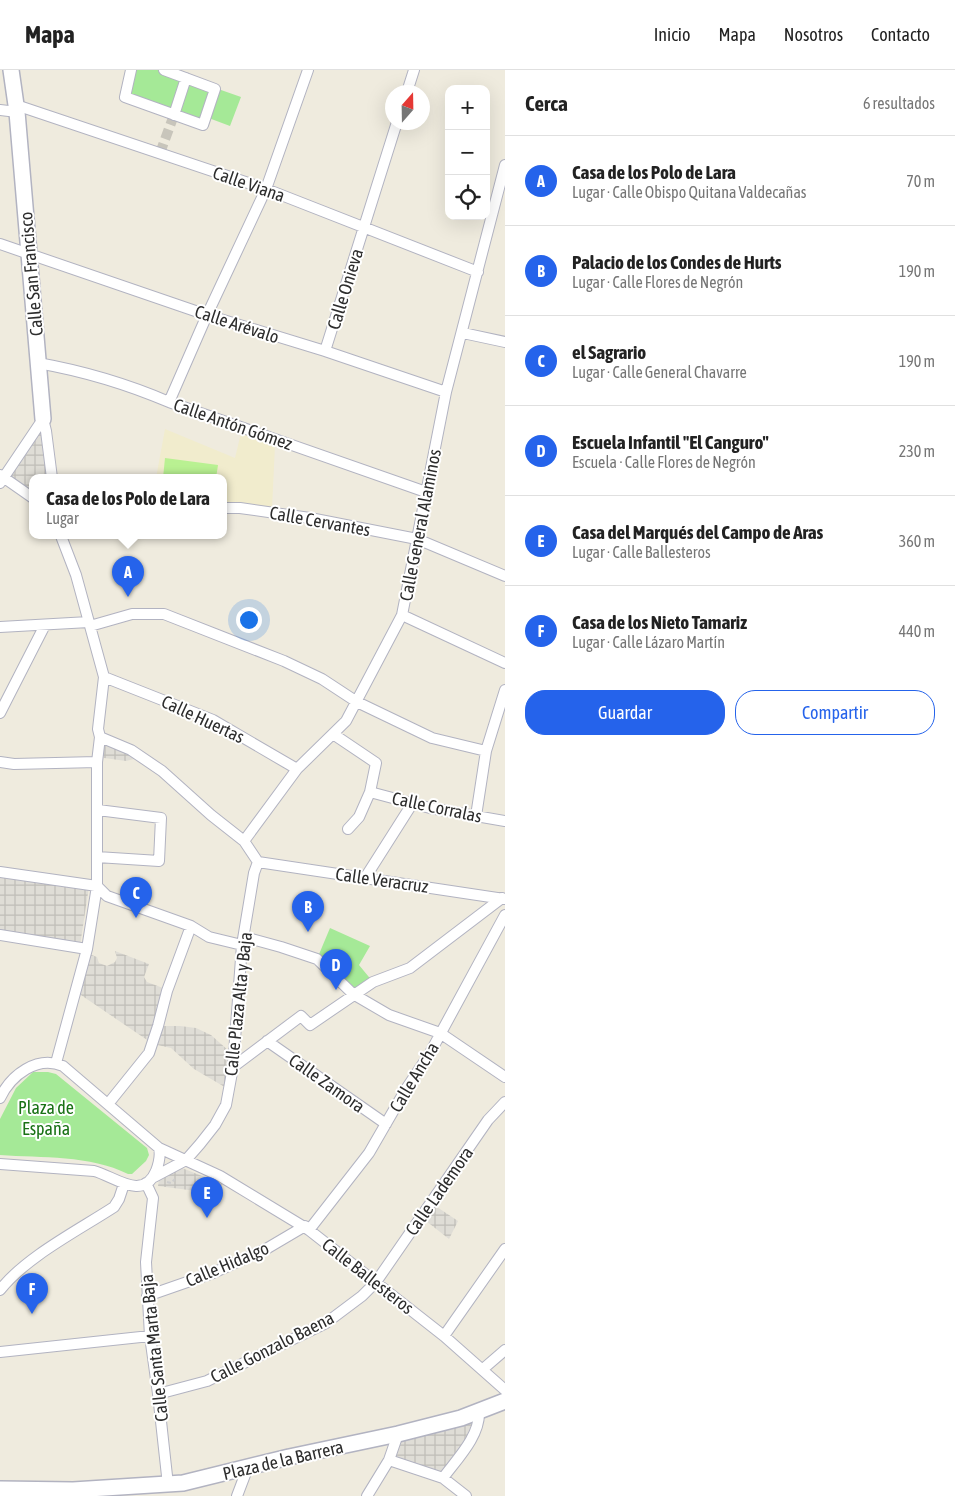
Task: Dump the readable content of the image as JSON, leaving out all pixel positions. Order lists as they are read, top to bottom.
{
  "streets": {
    "street": [
      "Calle Viana",
      "Calle San Francisco",
      "Calle Onieva",
      "Calle Arévalo",
      "Calle Antón Gómez",
      "Calle Cervantes",
      "Calle General Alaminos",
      "Calle Huertas",
      "Calle Corralas",
      "Calle Veracruz",
      "Calle Plaza Alta y Baja",
      "Calle Ancha",
      "Calle Zamora",
      "Calle Lademora",
      "Calle Hidalgo",
      "Calle Ballesteros",
      "Calle Gonzalo Baena",
      "Calle Santa Marta Baja",
      "Plaza de la Barrera"
    ]
  },
  "crossings": [
    ["Calle Viana", "Calle San Francisco"],
    ["Calle Viana", "Calle Onieva"],
    ["Calle Viana", "Calle General Alaminos"],
    ["Calle San Francisco", "Calle Arévalo"],
    ["Calle San Francisco", "Calle Antón Gómez"],
    ["Calle Onieva", "Calle Arévalo"],
    ["Calle Arévalo", "Calle General Alaminos"],
    ["Calle Antón Gómez", "Calle General Alaminos"],
    ["Calle Cervantes", "Calle General Alaminos"],
    ["Calle General Alaminos", "Calle Huertas"],
    ["Calle General Alaminos", "Calle Corralas"],
    ["Calle Veracruz", "Calle Plaza Alta y Baja"],
    ["Calle Plaza Alta y Baja", "Calle Ballesteros"],
    ["Calle Ancha", "Calle Zamora"],
    ["Calle Ancha", "Calle Hidalgo"],
    ["Calle Ancha", "Calle Ballesteros"],
    ["Calle Lademora", "Calle Ballesteros"],
    ["Calle Lademora", "Calle Gonzalo Baena"],
    ["Calle Hidalgo", "Calle Ballesteros"],
    ["Calle Hidalgo", "Calle Santa Marta Baja"],
    ["Calle Ballesteros", "Calle Gonzalo Baena"],
    ["Calle Gonzalo Baena", "Calle Santa Marta Baja"],
    ["Calle Santa Marta Baja", "Plaza de la Barrera"]
  ],
  "parks": ["Plaza de España"],
  "north": "top",
  "page": {
    "header": "Mapa",
    "nav": [
      "Inicio",
      "Mapa",
      "Nosotros",
      "Contacto"
    ],
    "heading": ["Cerca", "6 resultados"],
    "map_buttons": ["+", "−"],
    "list": [
      {
        "mark": "A",
        "name": "Casa de los Polo de Lara",
        "note": "Lugar · Calle Obispo Quitana Valdecañas",
        "value": "70 m"
      },
      {
        "mark": "B",
        "name": "Palacio de los Condes de Hurts",
        "note": "Lugar · Calle Flores de Negrón",
        "value": "190 m"
      },
      {
        "mark": "C",
        "name": "el Sagrario",
        "note": "Lugar · Calle General Chavarre",
        "value": "190 m"
      },
      {
        "mark": "D",
        "name": "Escuela Infantil \"El Canguro\"",
        "note": "Escuela · Calle Flores de Negrón",
        "value": "230 m"
      },
      {
        "mark": "E",
        "name": "Casa del Marqués del Campo de Aras",
        "note": "Lugar · Calle Ballesteros",
        "value": "360 m"
      },
      {
        "mark": "F",
        "name": "Casa de los Nieto Tamariz",
        "note": "Lugar · Calle Lázaro Martín",
        "value": "440 m"
      }
    ],
    "popup": ["Casa de los Polo de Lara", "Lugar"],
    "pins": [
      "A",
      "C",
      "B",
      "D",
      "E",
      "F"
    ],
    "buttons": ["Guardar", "Compartir"]
  }
}
